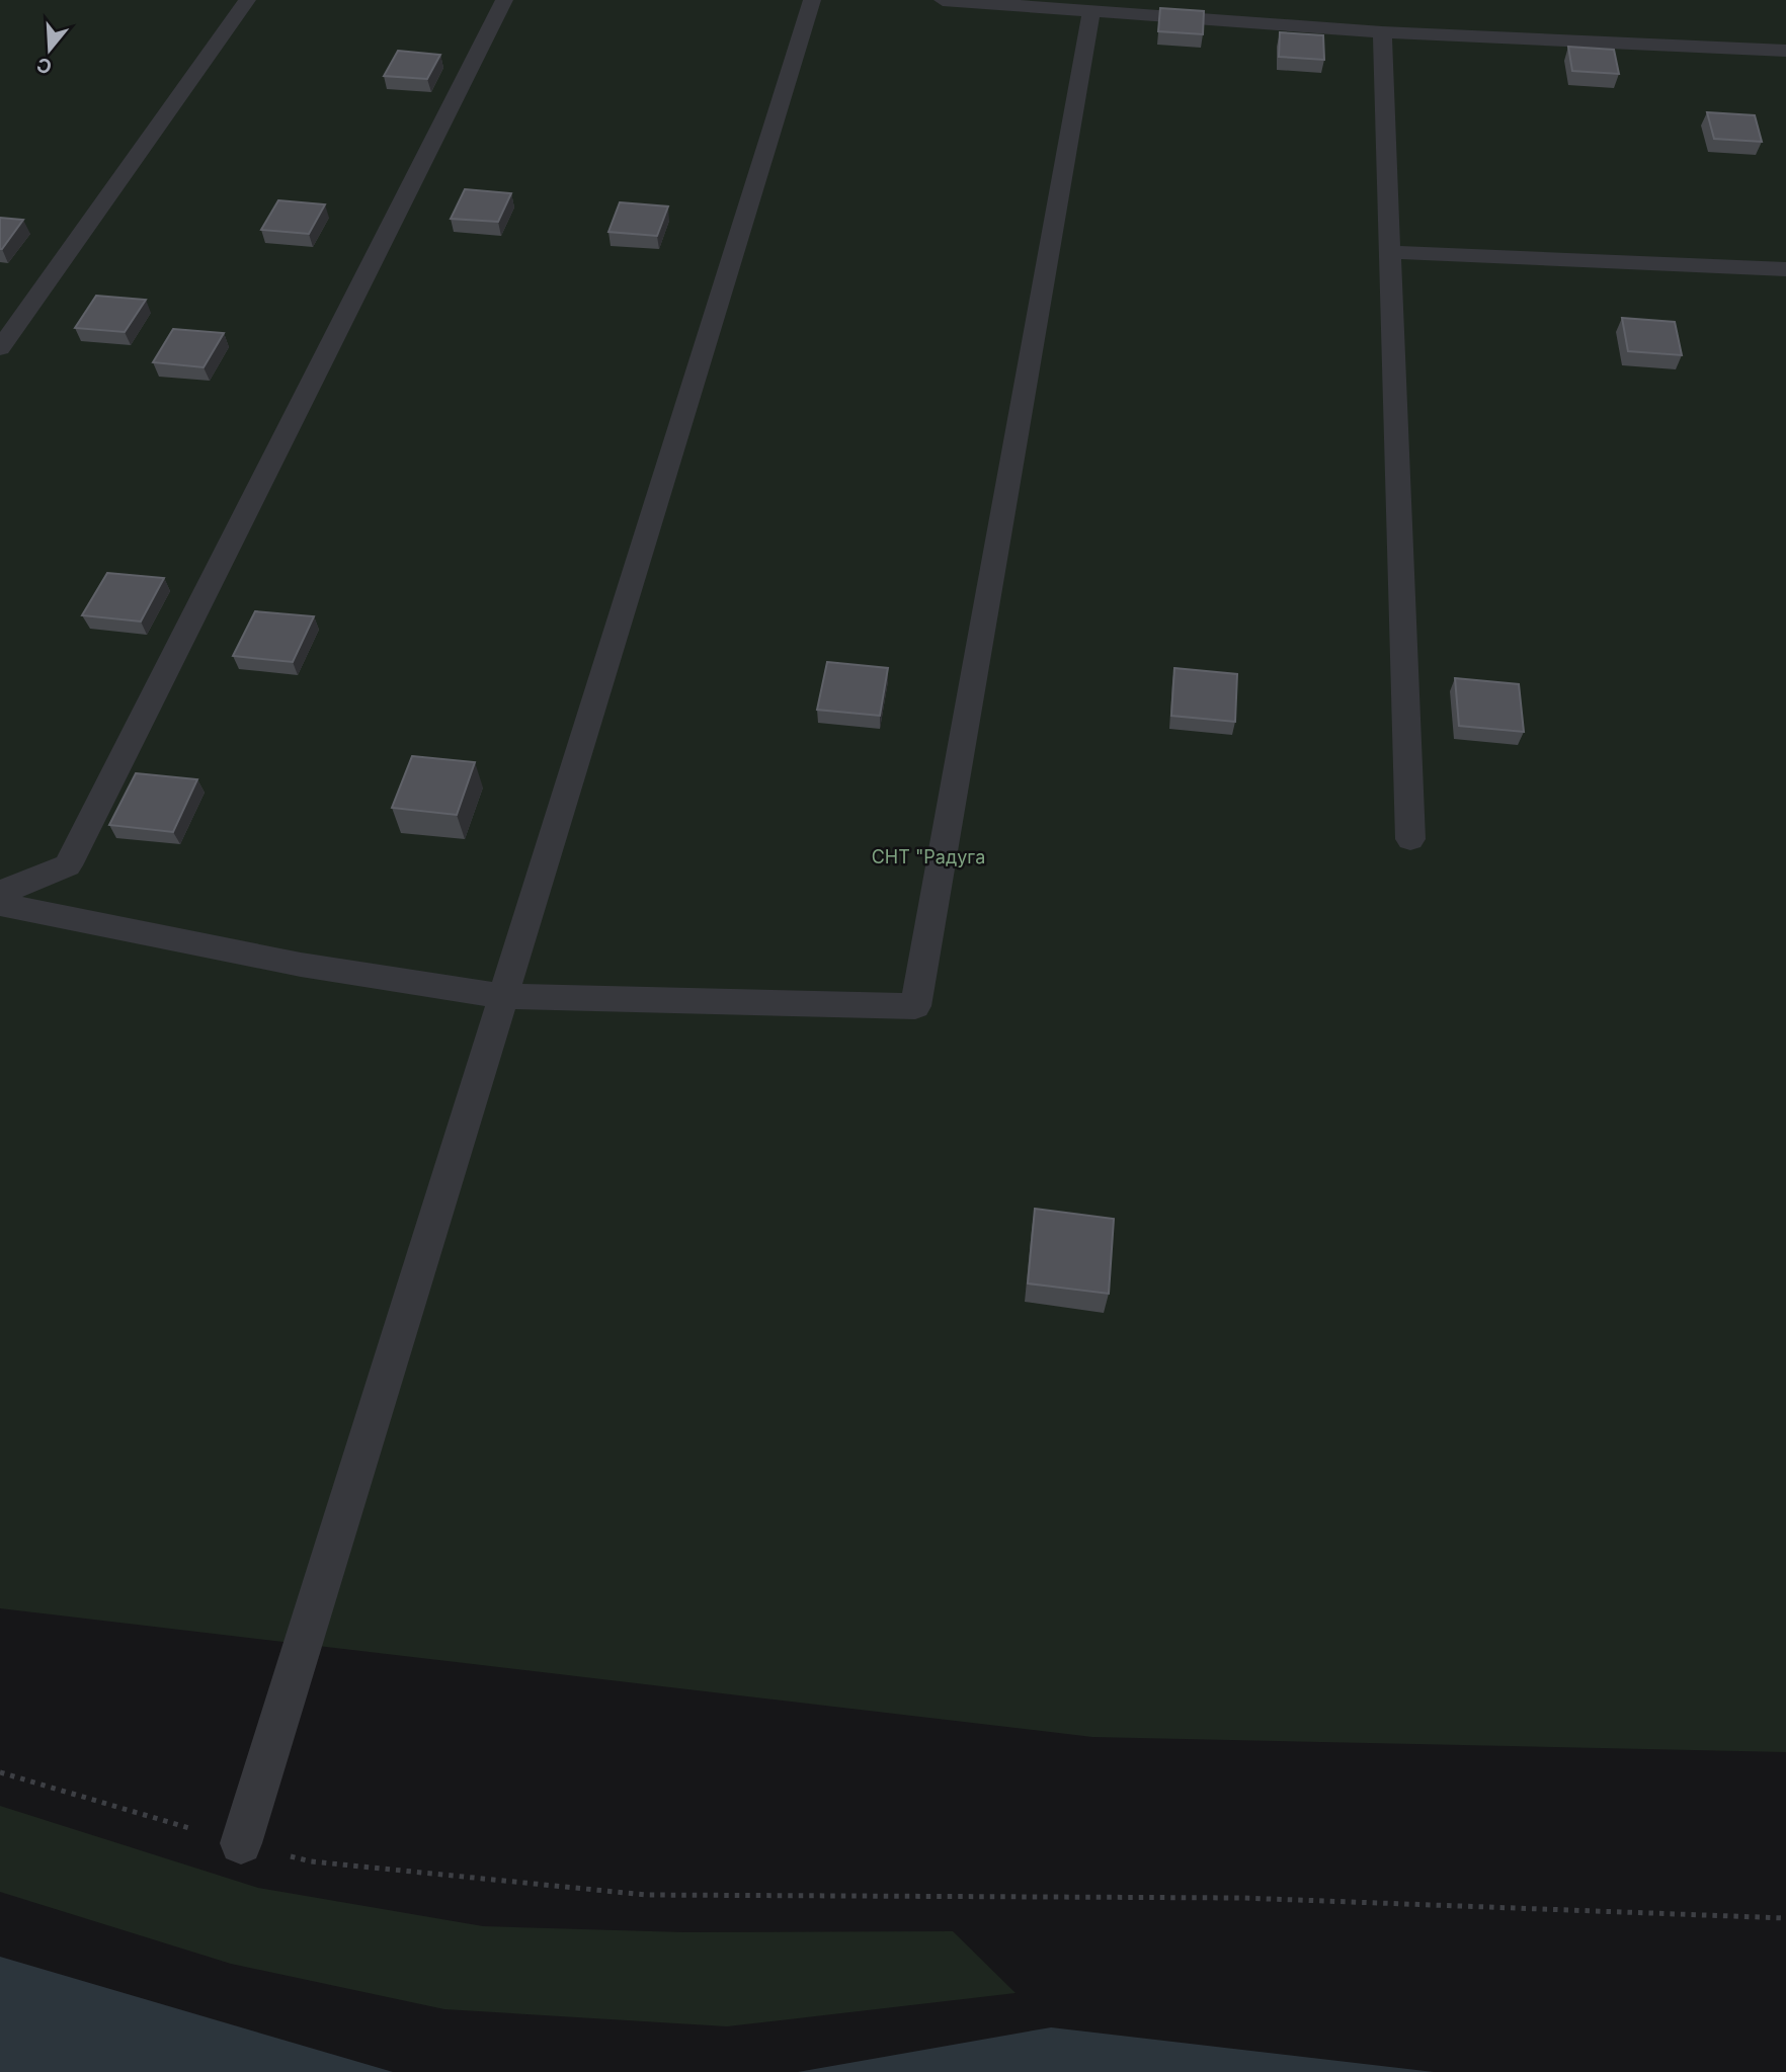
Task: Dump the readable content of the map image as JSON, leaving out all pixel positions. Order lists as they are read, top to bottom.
{
  "parks": ["СНТ \"Радуга"],
  "north": "bottom"
}
